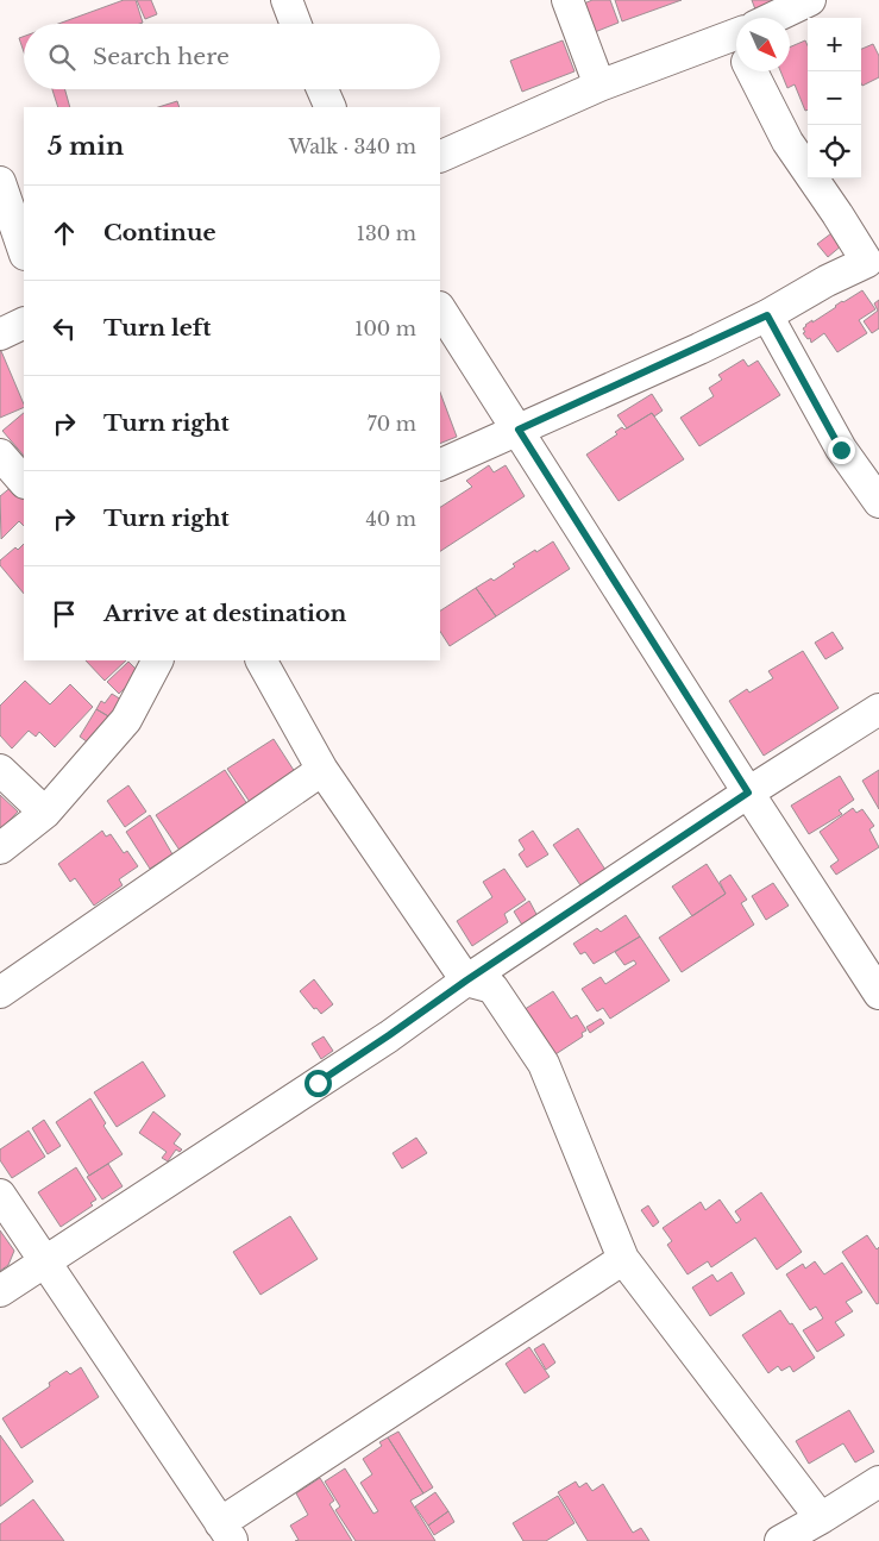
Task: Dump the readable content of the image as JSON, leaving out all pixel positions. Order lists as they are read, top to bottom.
{
  "north": "bottom right",
  "page": {
    "map_buttons": ["+", "−"],
    "search": "Search here",
    "heading": ["5 min", "Walk · 340 m"],
    "list": [
      ["Continue", "130 m"],
      ["Turn left", "100 m"],
      ["Turn right", "70 m"],
      ["Turn right", "40 m"],
      "Arrive at destination"
    ]
  }
}
